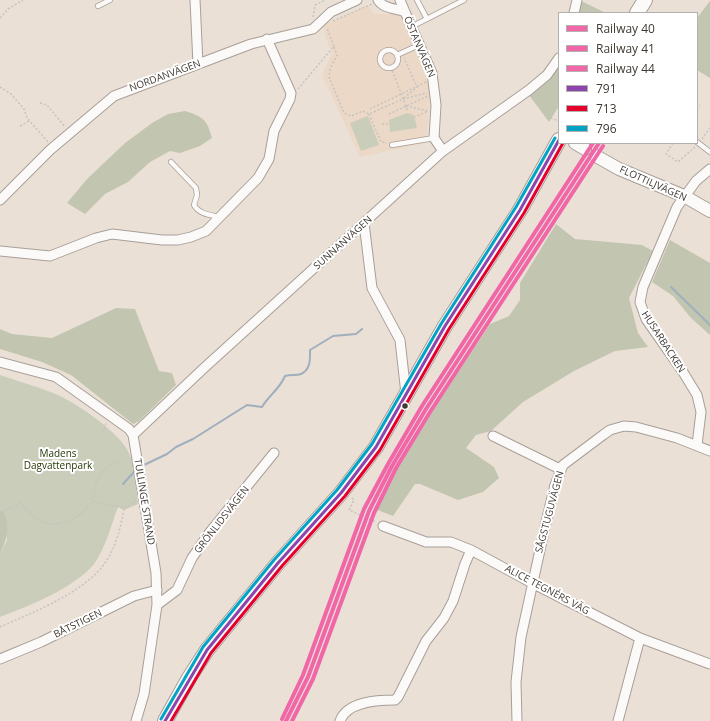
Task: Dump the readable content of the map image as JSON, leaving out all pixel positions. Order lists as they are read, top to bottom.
{
  "streets": {
    "street": [
      "ÖSTANVÄGEN",
      "NORDANVÄGEN",
      "FLOTTILJVÄGEN",
      "SUNNANVÄGEN",
      "HUSARBACKEN",
      "TULLINGE STRAND",
      "SÅGSTUGUVÄGEN",
      "GRÖNLIDSVÄGEN",
      "ALICE TEGNÉRS VÄG",
      "BÅTSTIGEN"
    ]
  },
  "crossings": [
    ["FLOTTILJVÄGEN", "HUSARBACKEN"],
    ["SUNNANVÄGEN", "TULLINGE STRAND"],
    ["HUSARBACKEN", "SÅGSTUGUVÄGEN"],
    ["TULLINGE STRAND", "GRÖNLIDSVÄGEN"],
    ["TULLINGE STRAND", "BÅTSTIGEN"],
    ["SÅGSTUGUVÄGEN", "ALICE TEGNÉRS VÄG"]
  ],
  "parks": ["Madens Dagvattenpark"],
  "lines": [
    "transit line 796",
    "transit line 791",
    "rail line 40",
    "rail line 44",
    "transit line 713",
    "rail line 41"
  ],
  "legend": [
    "Railway 40",
    "Railway 41",
    "Railway 44",
    "791",
    "713",
    "796"
  ]
}
